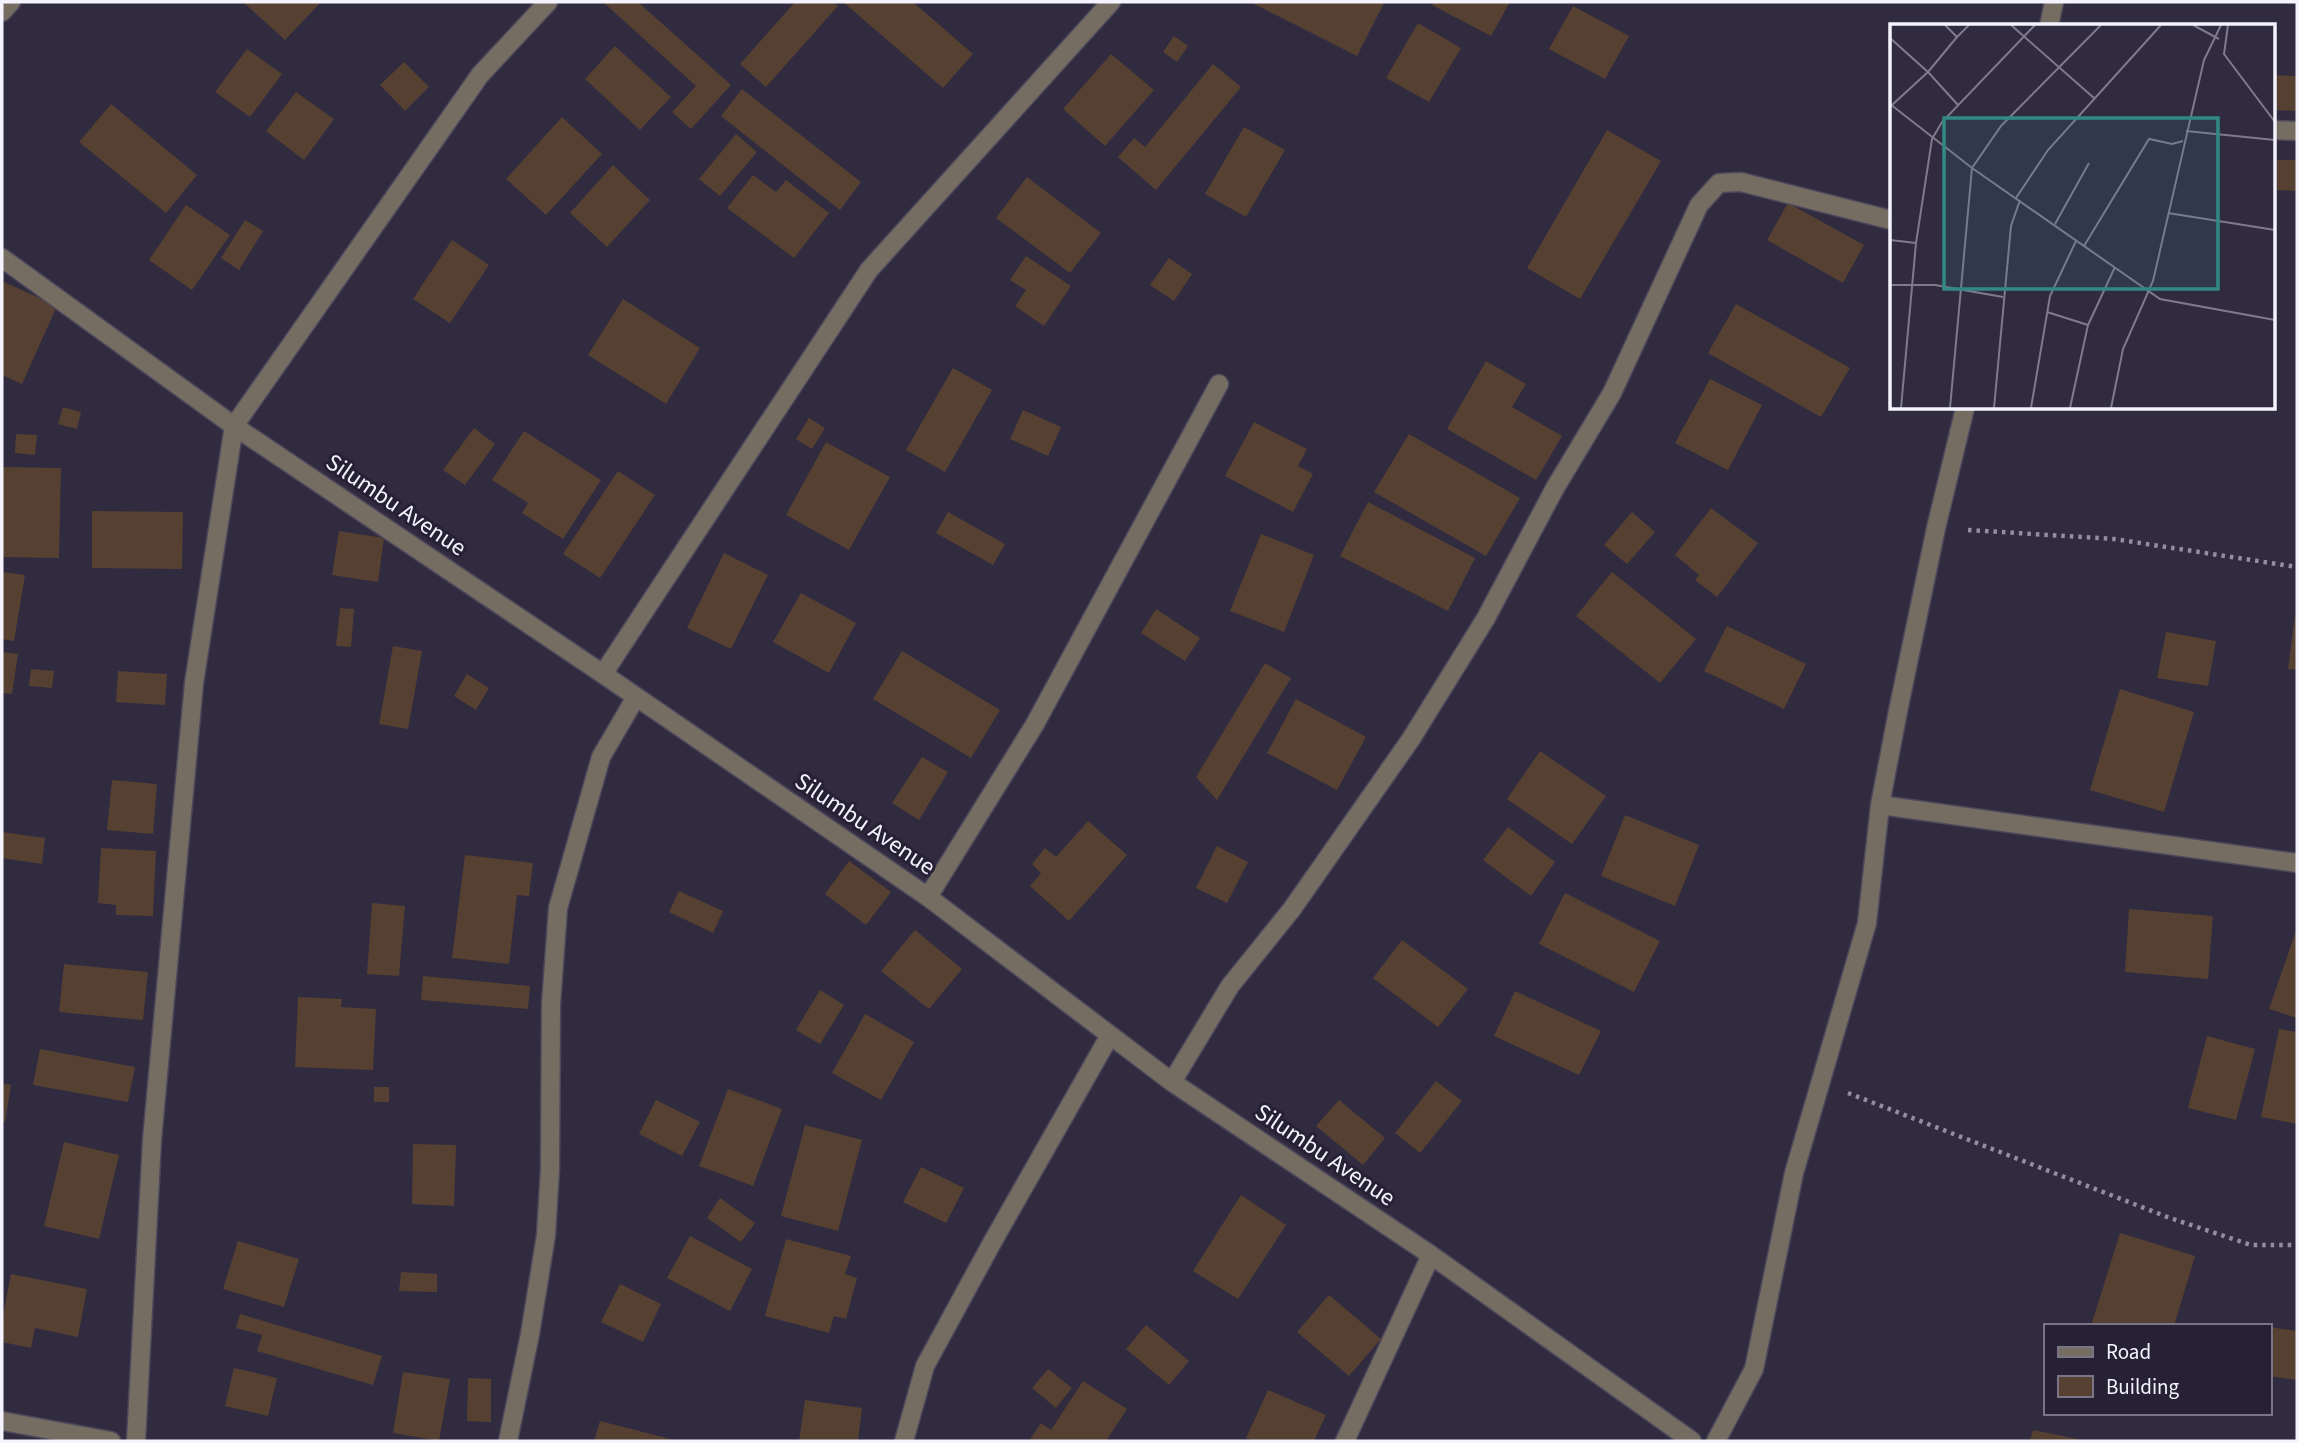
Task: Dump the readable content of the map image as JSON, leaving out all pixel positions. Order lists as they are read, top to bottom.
{
  "streets": {
    "street": ["Silumbu Avenue"]
  },
  "legend": ["Road", "Building"]
}
